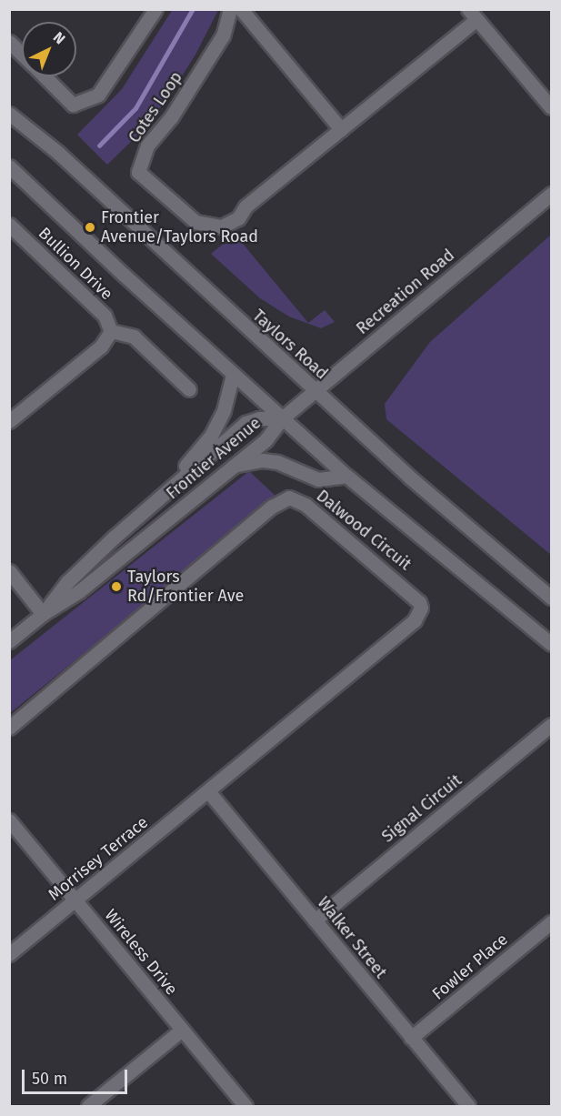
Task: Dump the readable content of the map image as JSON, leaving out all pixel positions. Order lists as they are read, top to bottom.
{
  "streets": {
    "street": [
      "Cotes Loop",
      "Bullion Drive",
      "Recreation Road",
      "Taylors Road",
      "Frontier Avenue",
      "Dalwood Circuit",
      "Signal Circuit",
      "Morrisey Terrace",
      "Walker Street",
      "Wireless Drive",
      "Fowler Place"
    ]
  },
  "crossings": [
    ["Recreation Road", "Taylors Road"],
    ["Recreation Road", "Frontier Avenue"],
    ["Dalwood Circuit", "Morrisey Terrace"],
    ["Dalwood Circuit", "Walker Street"],
    ["Signal Circuit", "Walker Street"],
    ["Morrisey Terrace", "Walker Street"],
    ["Morrisey Terrace", "Wireless Drive"],
    ["Walker Street", "Fowler Place"]
  ],
  "places": ["Frontier Avenue/Taylors Road", "Taylors Rd/Frontier Ave"],
  "scale_bar": "50 m",
  "north": "top right"
}
